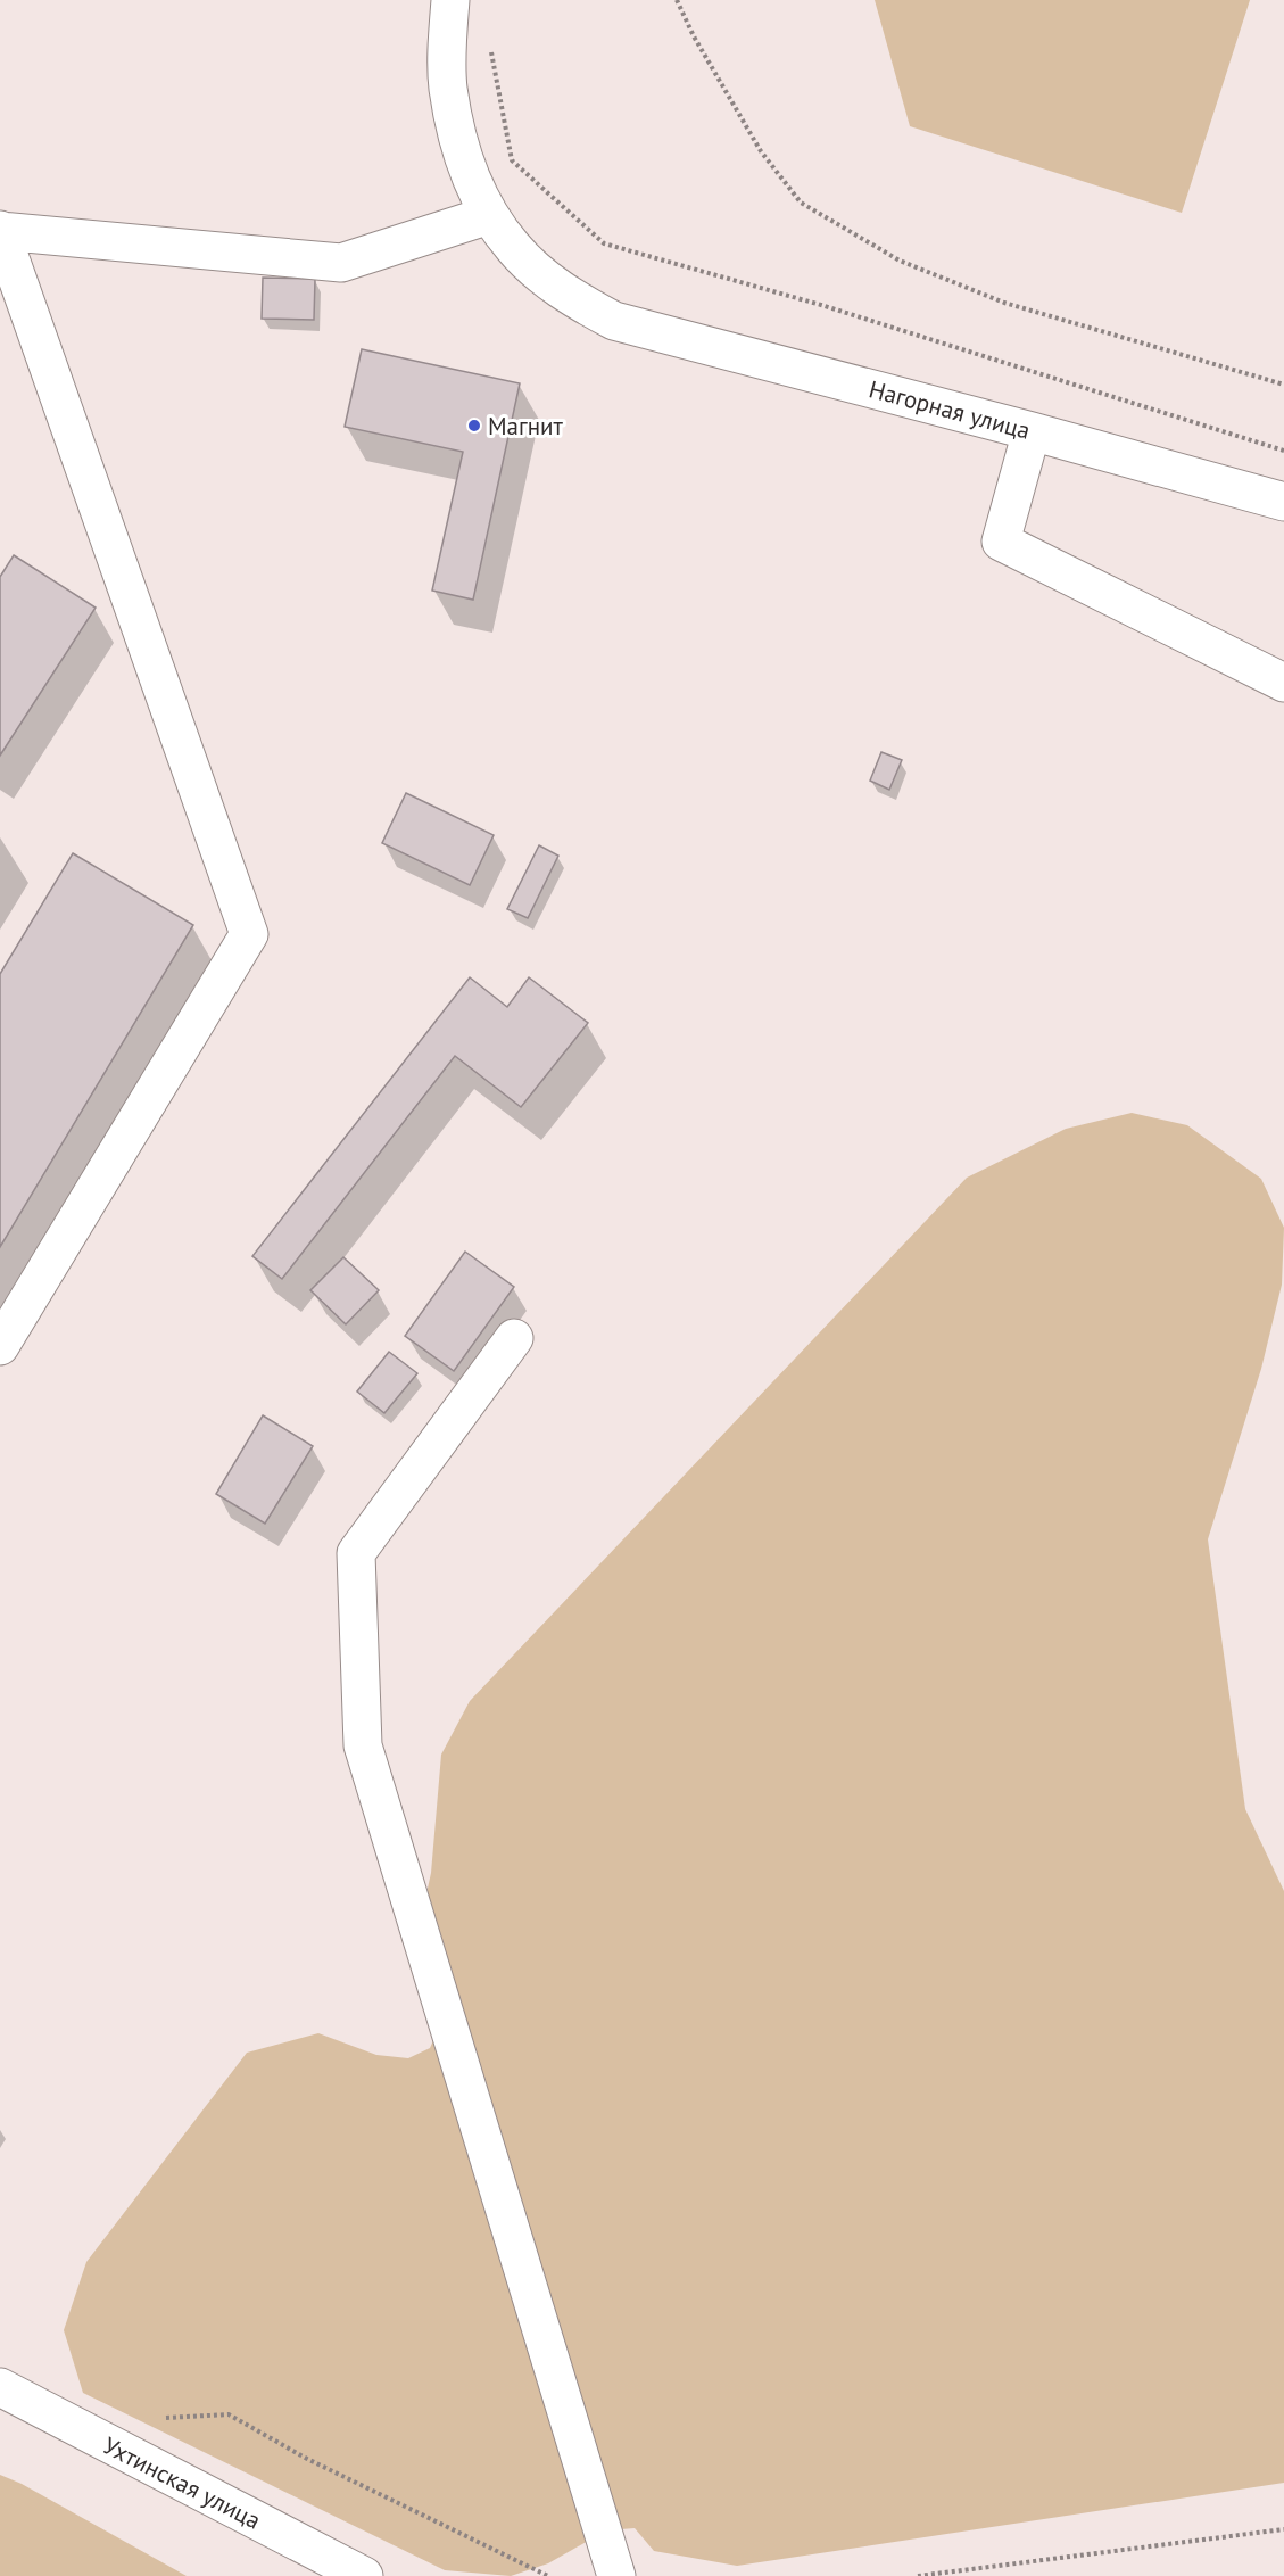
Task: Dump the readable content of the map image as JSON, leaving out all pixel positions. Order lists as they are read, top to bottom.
{
  "streets": {
    "street": ["Нагорная улица", "Ухтинская улица"]
  },
  "places": ["Магнит"]
}
